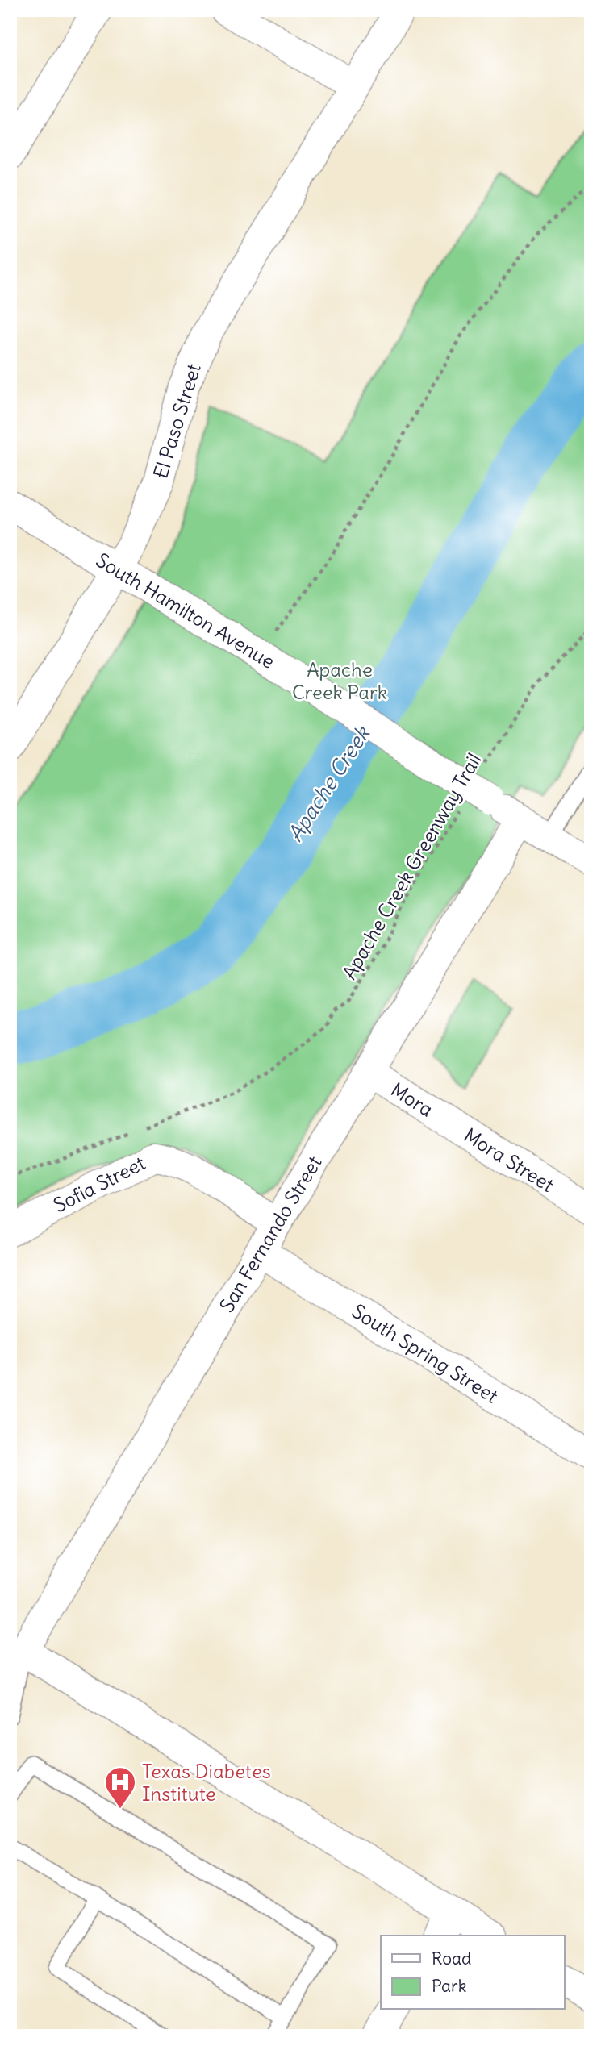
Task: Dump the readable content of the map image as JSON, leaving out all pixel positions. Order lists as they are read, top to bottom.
{
  "streets": {
    "street": [
      "El Paso Street",
      "South Hamilton Avenue",
      "Mora",
      "Mora Street",
      "Sofia Street",
      "San Fernando Street",
      "South Spring Street"
    ],
    "path": ["Apache Creek Greenway Trail"]
  },
  "crossings": [
    ["El Paso Street", "South Hamilton Avenue"],
    ["South Hamilton Avenue", "Apache Creek Greenway Trail"],
    ["South Hamilton Avenue", "San Fernando Street"],
    ["Mora", "Mora Street"],
    ["Mora", "San Fernando Street"],
    ["Sofia Street", "San Fernando Street"],
    ["San Fernando Street", "South Spring Street"]
  ],
  "water": ["Apache Creek"],
  "parks": ["Apache Creek Park"],
  "places": {
    "hospital": ["Texas Diabetes Institute"]
  },
  "legend": ["Road", "Park"]
}
